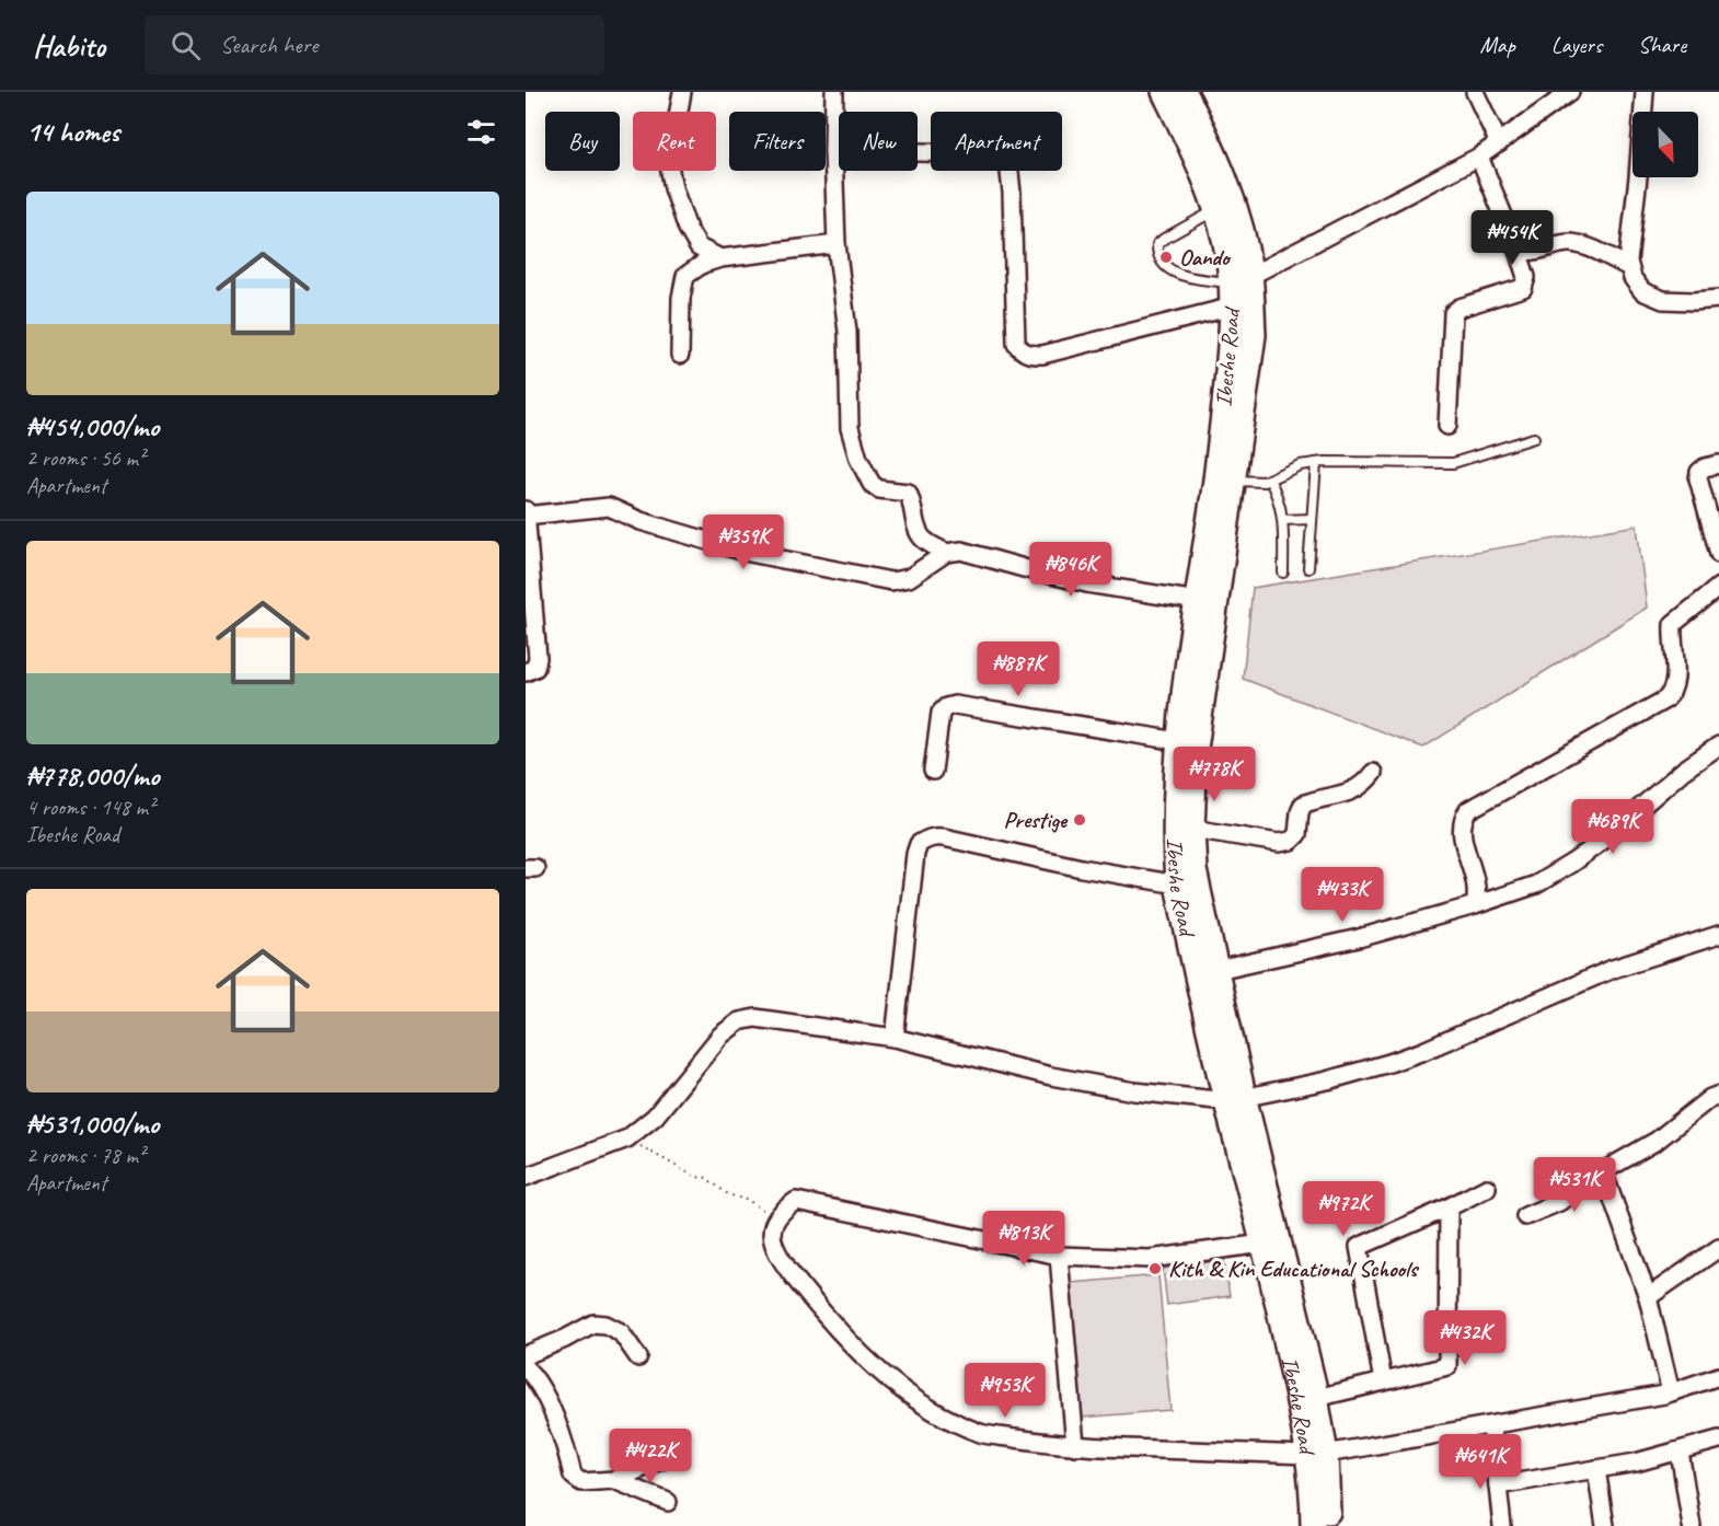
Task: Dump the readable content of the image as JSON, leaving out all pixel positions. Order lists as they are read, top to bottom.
{
  "streets": {
    "main road": ["Ibeshe Road"]
  },
  "places": ["Oando", "Prestige", "Kith & Kin Educational Schools"],
  "north": "bottom right",
  "page": {
    "header": "Habito",
    "search": "Search here",
    "nav": ["Map", "Layers", "Share"],
    "heading": "14 homes",
    "chip": [
      "Buy",
      "Rent",
      "Filters",
      "New",
      "Apartment"
    ],
    "list": [
      {
        "name": "₦454,000/mo",
        "note": "2 rooms · 56 m² · Apartment"
      },
      {
        "name": "₦778,000/mo",
        "note": "4 rooms · 148 m² · Ibeshe Road"
      },
      {
        "name": "₦531,000/mo",
        "note": "2 rooms · 78 m² · Apartment"
      }
    ],
    "price": [
      "₦454K",
      "₦359K",
      "₦846K",
      "₦887K",
      "₦778K",
      "₦689K",
      "₦433K",
      "₦531K",
      "₦972K",
      "₦813K",
      "₦432K",
      "₦953K",
      "₦422K",
      "₦641K"
    ]
  }
}
